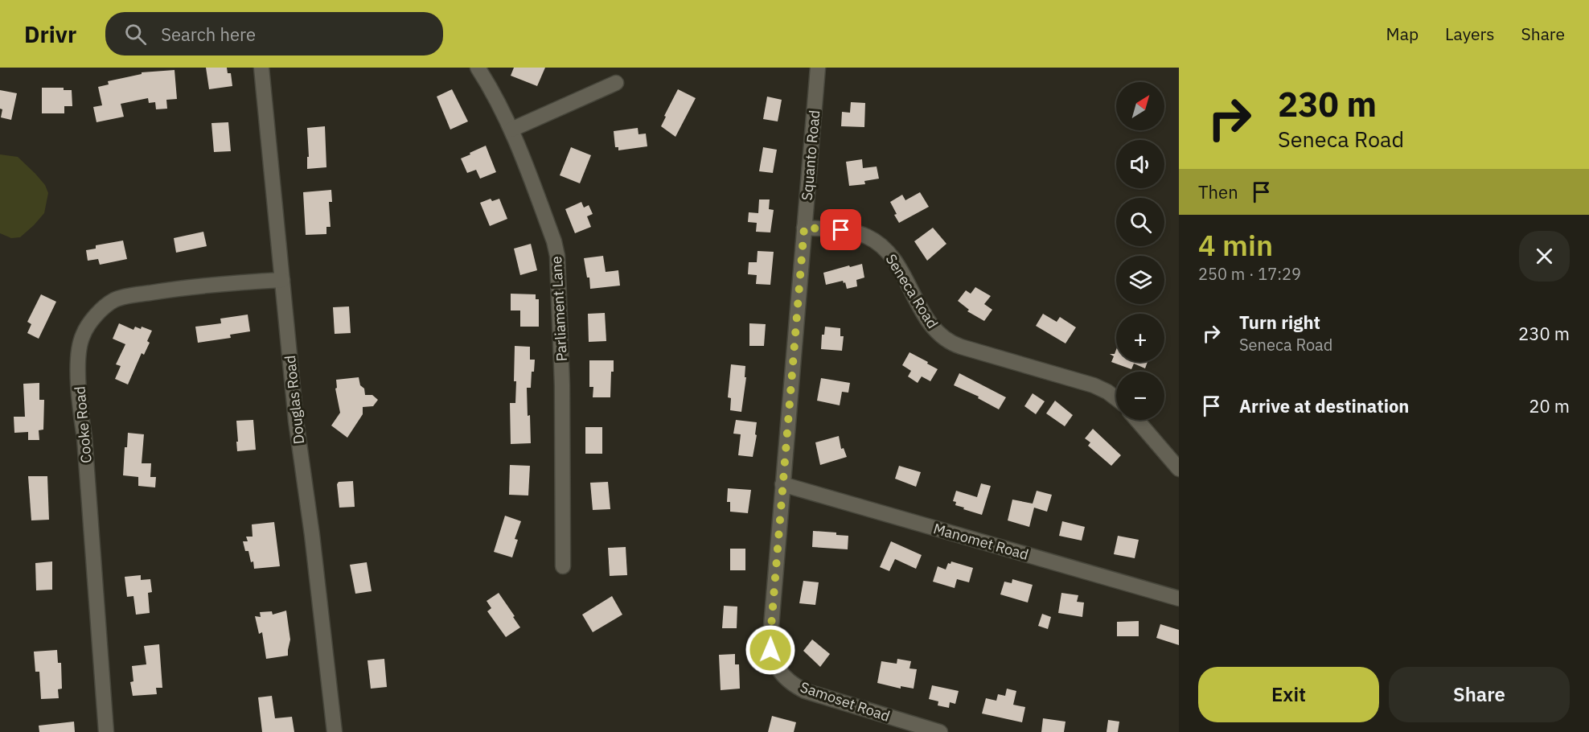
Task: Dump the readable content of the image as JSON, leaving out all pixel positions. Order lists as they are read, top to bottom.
{
  "streets": {
    "street": [
      "Squanto Road",
      "Seneca Road",
      "Parliament Lane",
      "Douglas Road",
      "Cooke Road",
      "Manomet Road",
      "Samoset Road"
    ]
  },
  "crossings": [
    ["Squanto Road", "Seneca Road"],
    ["Squanto Road", "Manomet Road"],
    ["Squanto Road", "Samoset Road"],
    ["Douglas Road", "Cooke Road"]
  ],
  "north": "top right",
  "page": {
    "header": "Drivr",
    "search": "Search here",
    "nav": ["Map", "Layers", "Share"],
    "turn": ["230 m", "Seneca Road"],
    "map_buttons": ["+", "−"],
    "then": "Then",
    "heading": ["4 min", "250 m · 17:29"],
    "list": [
      {
        "name": "Turn right",
        "note": "Seneca Road",
        "value": "230 m"
      },
      {
        "name": "Arrive at destination",
        "value": "20 m"
      }
    ],
    "buttons": ["Exit", "Share"]
  }
}
